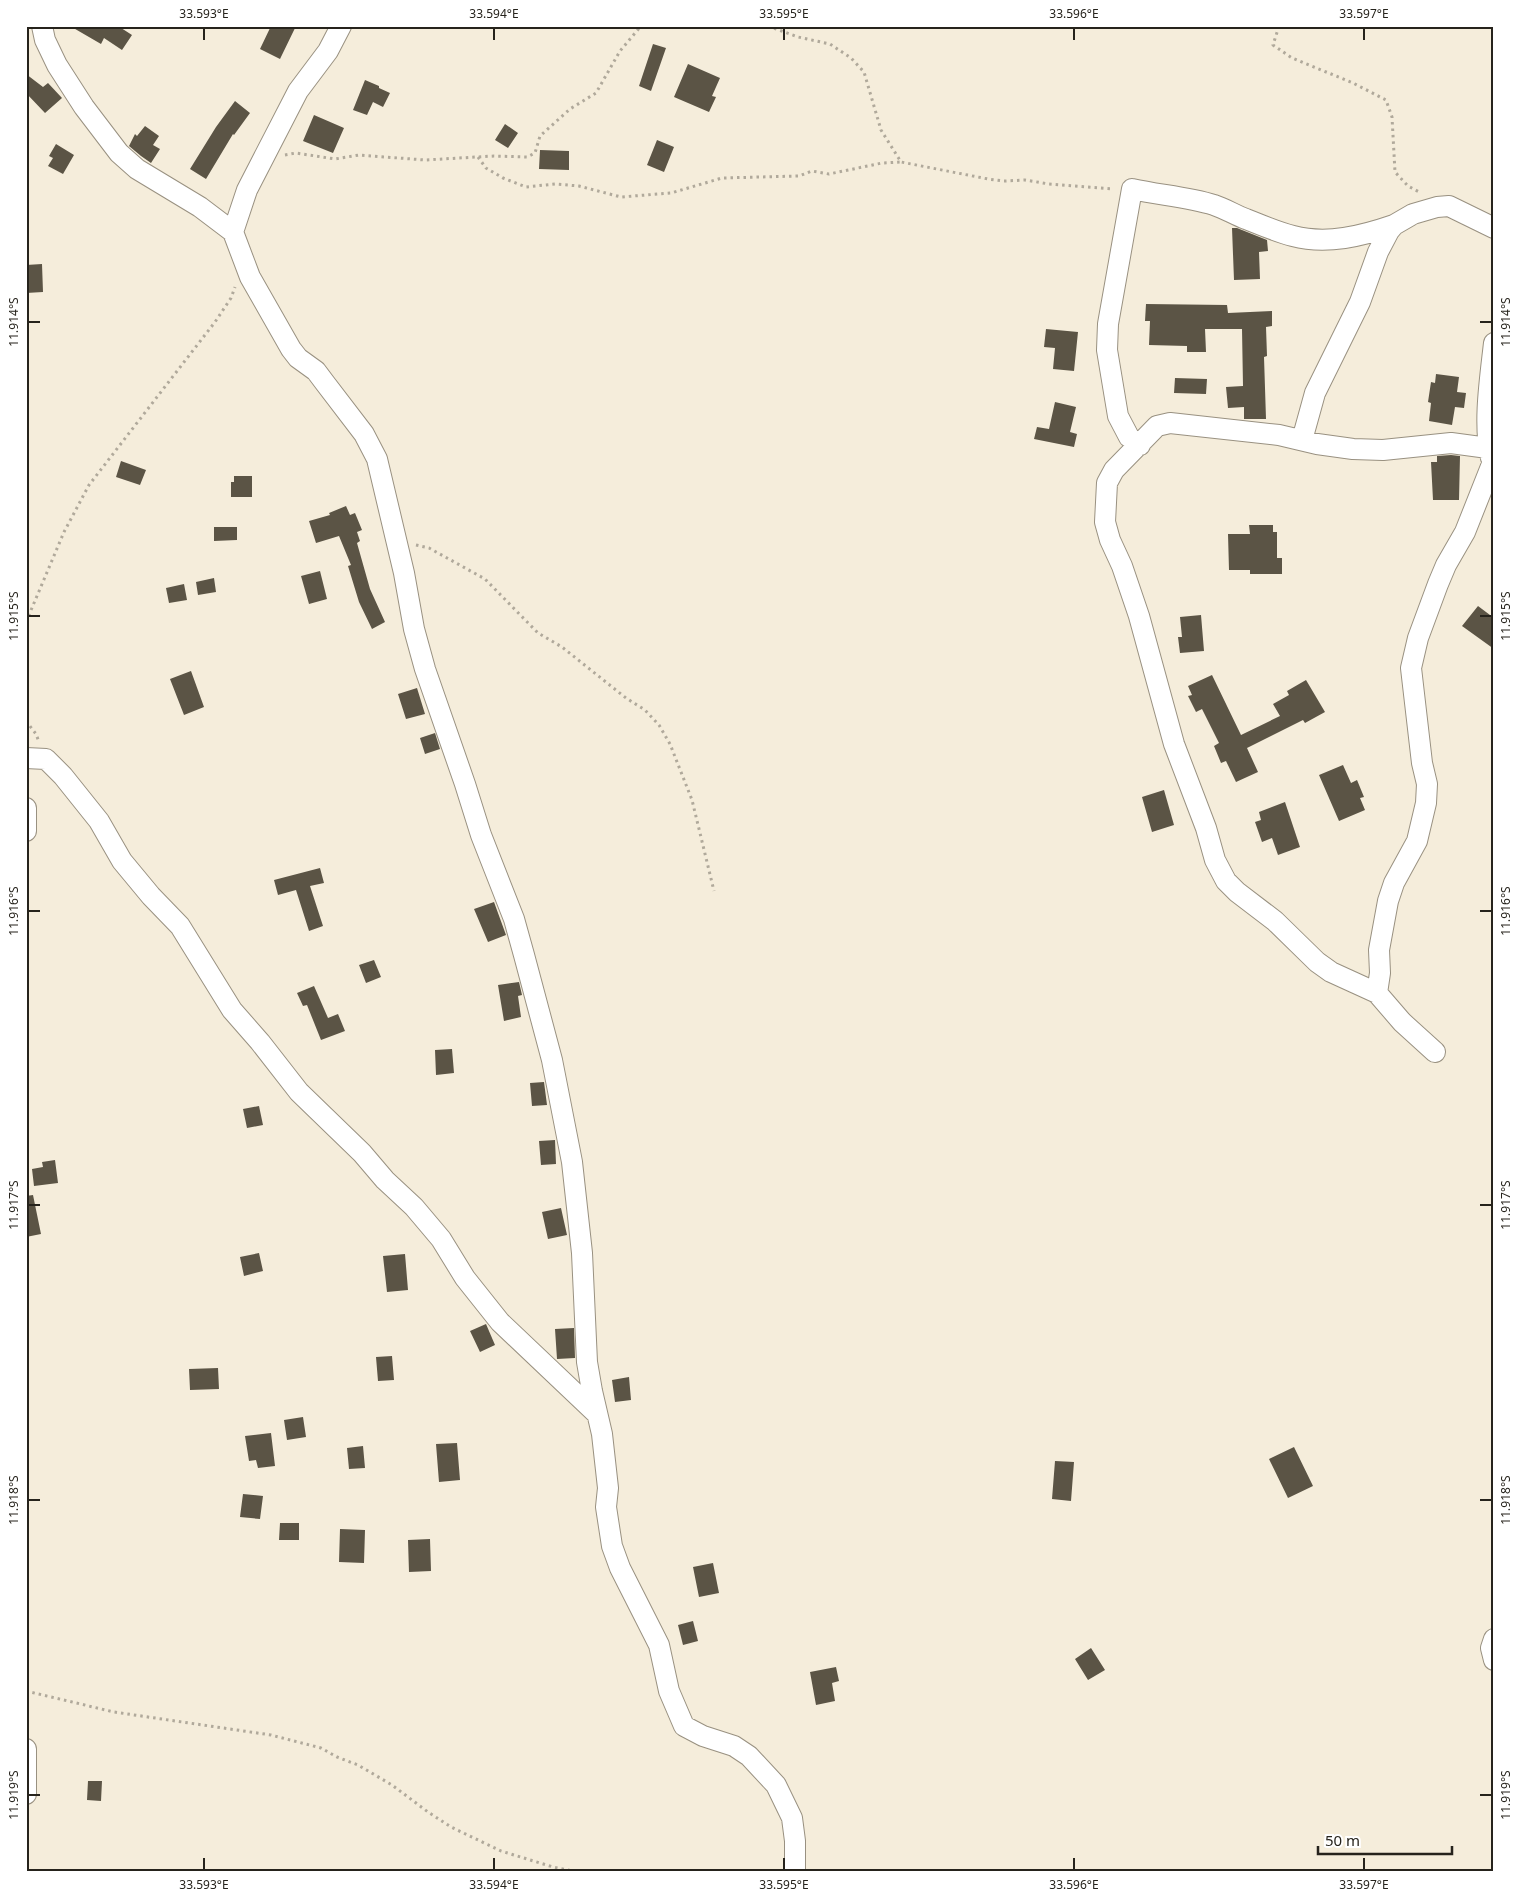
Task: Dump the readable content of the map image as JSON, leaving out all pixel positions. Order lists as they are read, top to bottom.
{
  "scale_bar": "50 m",
  "coordinates": [
    "33.593°E",
    "33.594°E",
    "33.595°E",
    "33.596°E",
    "33.597°E",
    "11.914°S",
    "11.915°S",
    "11.916°S",
    "11.917°S",
    "11.918°S",
    "11.919°S"
  ]
}
